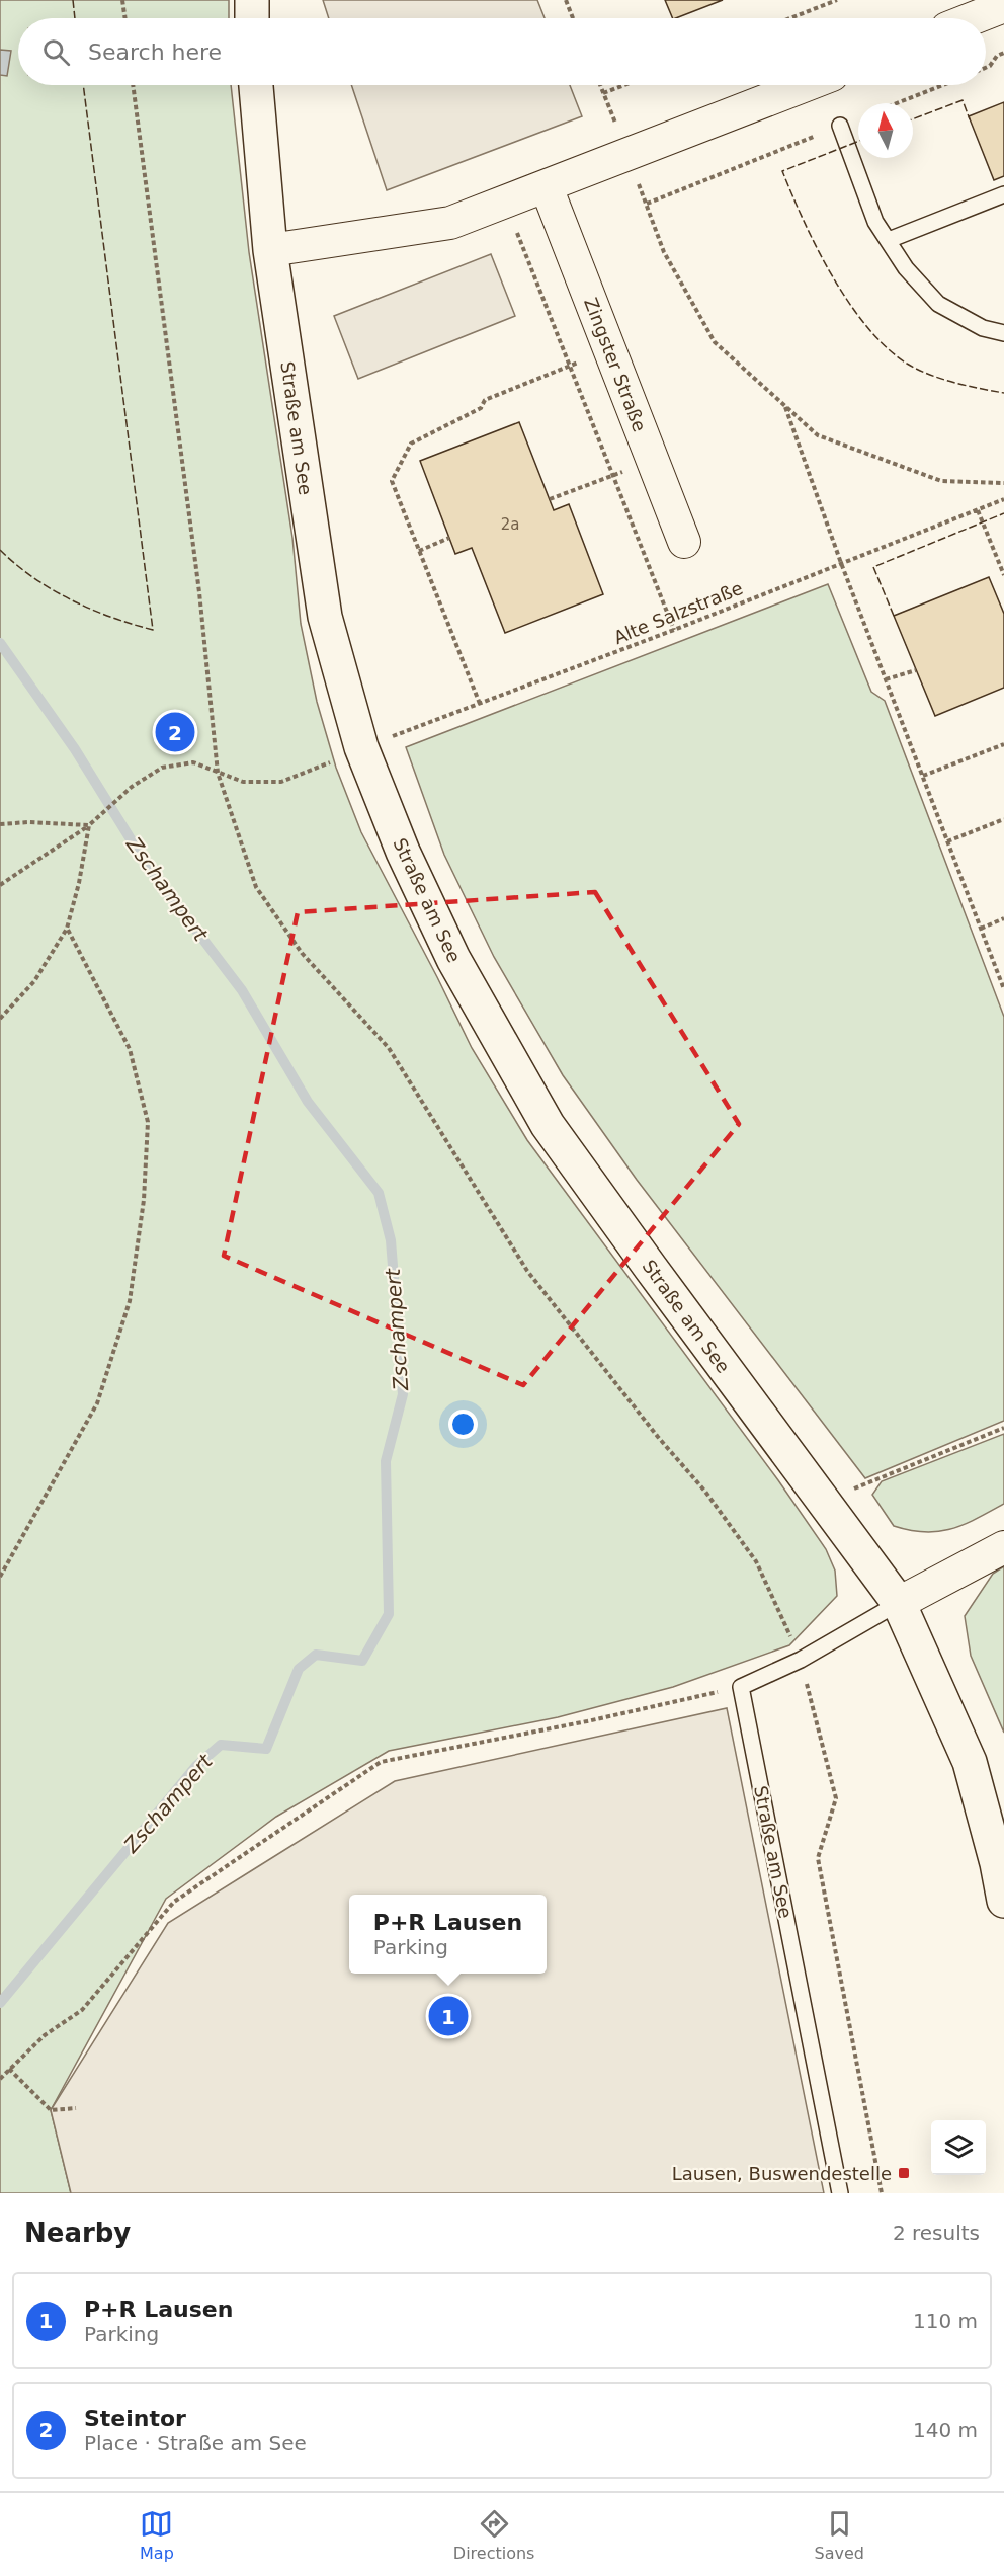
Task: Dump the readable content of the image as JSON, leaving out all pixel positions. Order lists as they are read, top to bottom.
{
  "streets": {
    "main road": ["Straße am See"],
    "street": ["Zingster Straße"],
    "path": ["Alte Salzstraße"]
  },
  "crossings": [
    ["Straße am See", "Alte Salzstraße"]
  ],
  "water": ["Zschampert"],
  "places": {
    "transit": ["Lausen, Buswendestelle"]
  },
  "house_numbers": ["2a"],
  "north": "top",
  "page": {
    "search": "Search here",
    "pins": ["2", "1"],
    "popup": ["P+R Lausen", "Parking"],
    "heading": ["Nearby", "2 results"],
    "list": [
      {
        "mark": "1",
        "name": "P+R Lausen",
        "note": "Parking",
        "value": "110 m"
      },
      {
        "mark": "2",
        "name": "Steintor",
        "note": "Place · Straße am See",
        "value": "140 m"
      }
    ],
    "nav": ["Map", "Directions", "Saved"]
  }
}
